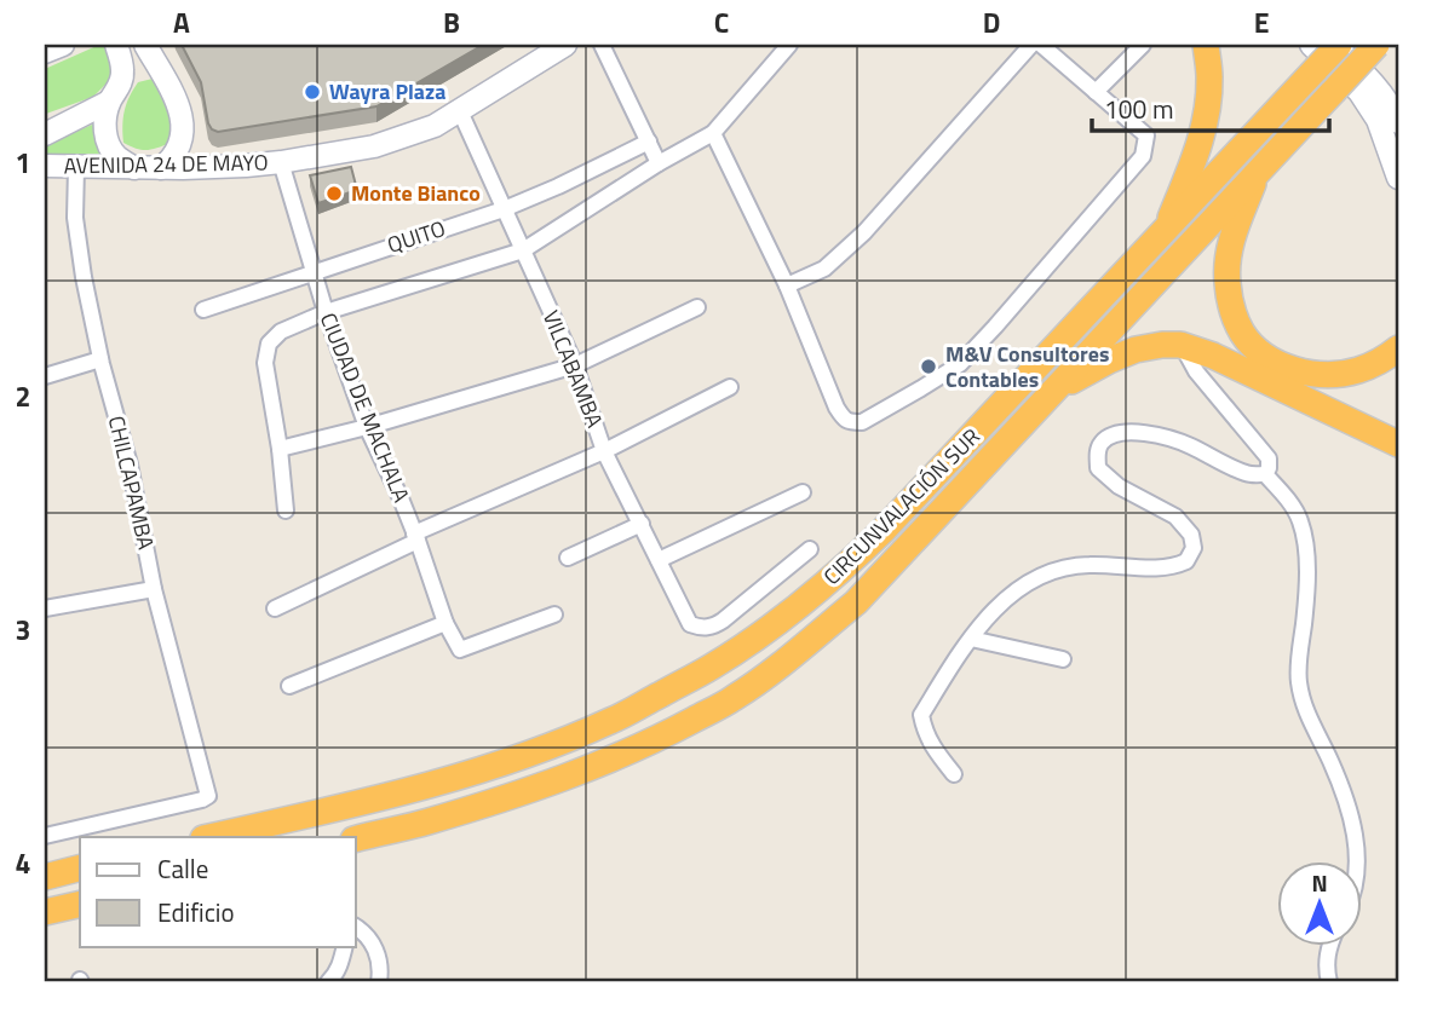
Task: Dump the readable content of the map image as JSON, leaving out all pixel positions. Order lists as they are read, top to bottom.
{
  "streets": {
    "highway": ["CIRCUNVALACIÓN SUR"],
    "main road": ["AVENIDA 24 DE MAYO"],
    "street": [
      "QUITO",
      "VILCABAMBA",
      "CIUDAD DE MACHALA",
      "CHILCAPAMBA"
    ]
  },
  "crossings": [
    ["AVENIDA 24 DE MAYO", "VILCABAMBA"],
    ["AVENIDA 24 DE MAYO", "CIUDAD DE MACHALA"],
    ["AVENIDA 24 DE MAYO", "CHILCAPAMBA"],
    ["QUITO", "VILCABAMBA"],
    ["QUITO", "CIUDAD DE MACHALA"]
  ],
  "places": ["Wayra Plaza", "Monte Bianco", "M&V Consultores Contables"],
  "legend": ["Calle", "Edificio"],
  "scale_bar": "100 m",
  "north": "top",
  "grid": {
    "columns": [
      "A",
      "B",
      "C",
      "D",
      "E"
    ],
    "rows": [
      "1",
      "2",
      "3",
      "4"
    ]
  }
}
